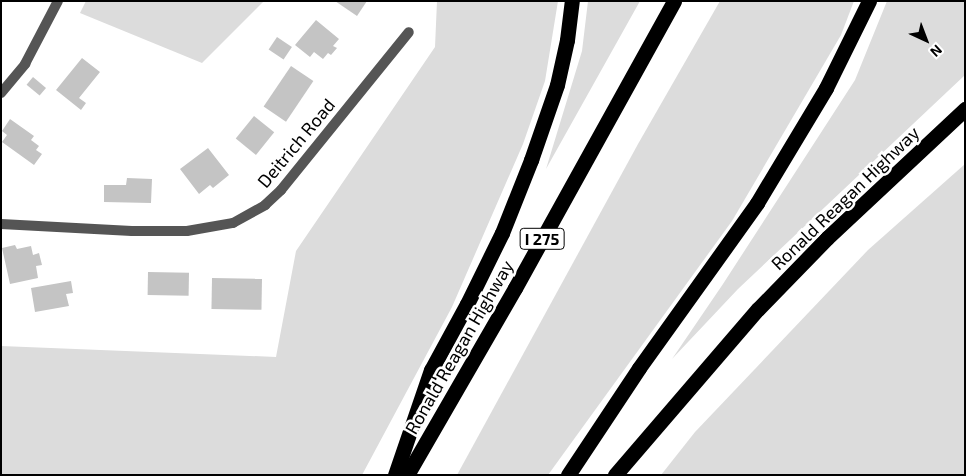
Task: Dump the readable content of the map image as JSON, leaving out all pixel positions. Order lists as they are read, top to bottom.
{
  "streets": {
    "highway": ["Ronald Reagan Highway", "I 275"],
    "street": ["Deitrich Road"]
  },
  "north": "bottom right"
}
